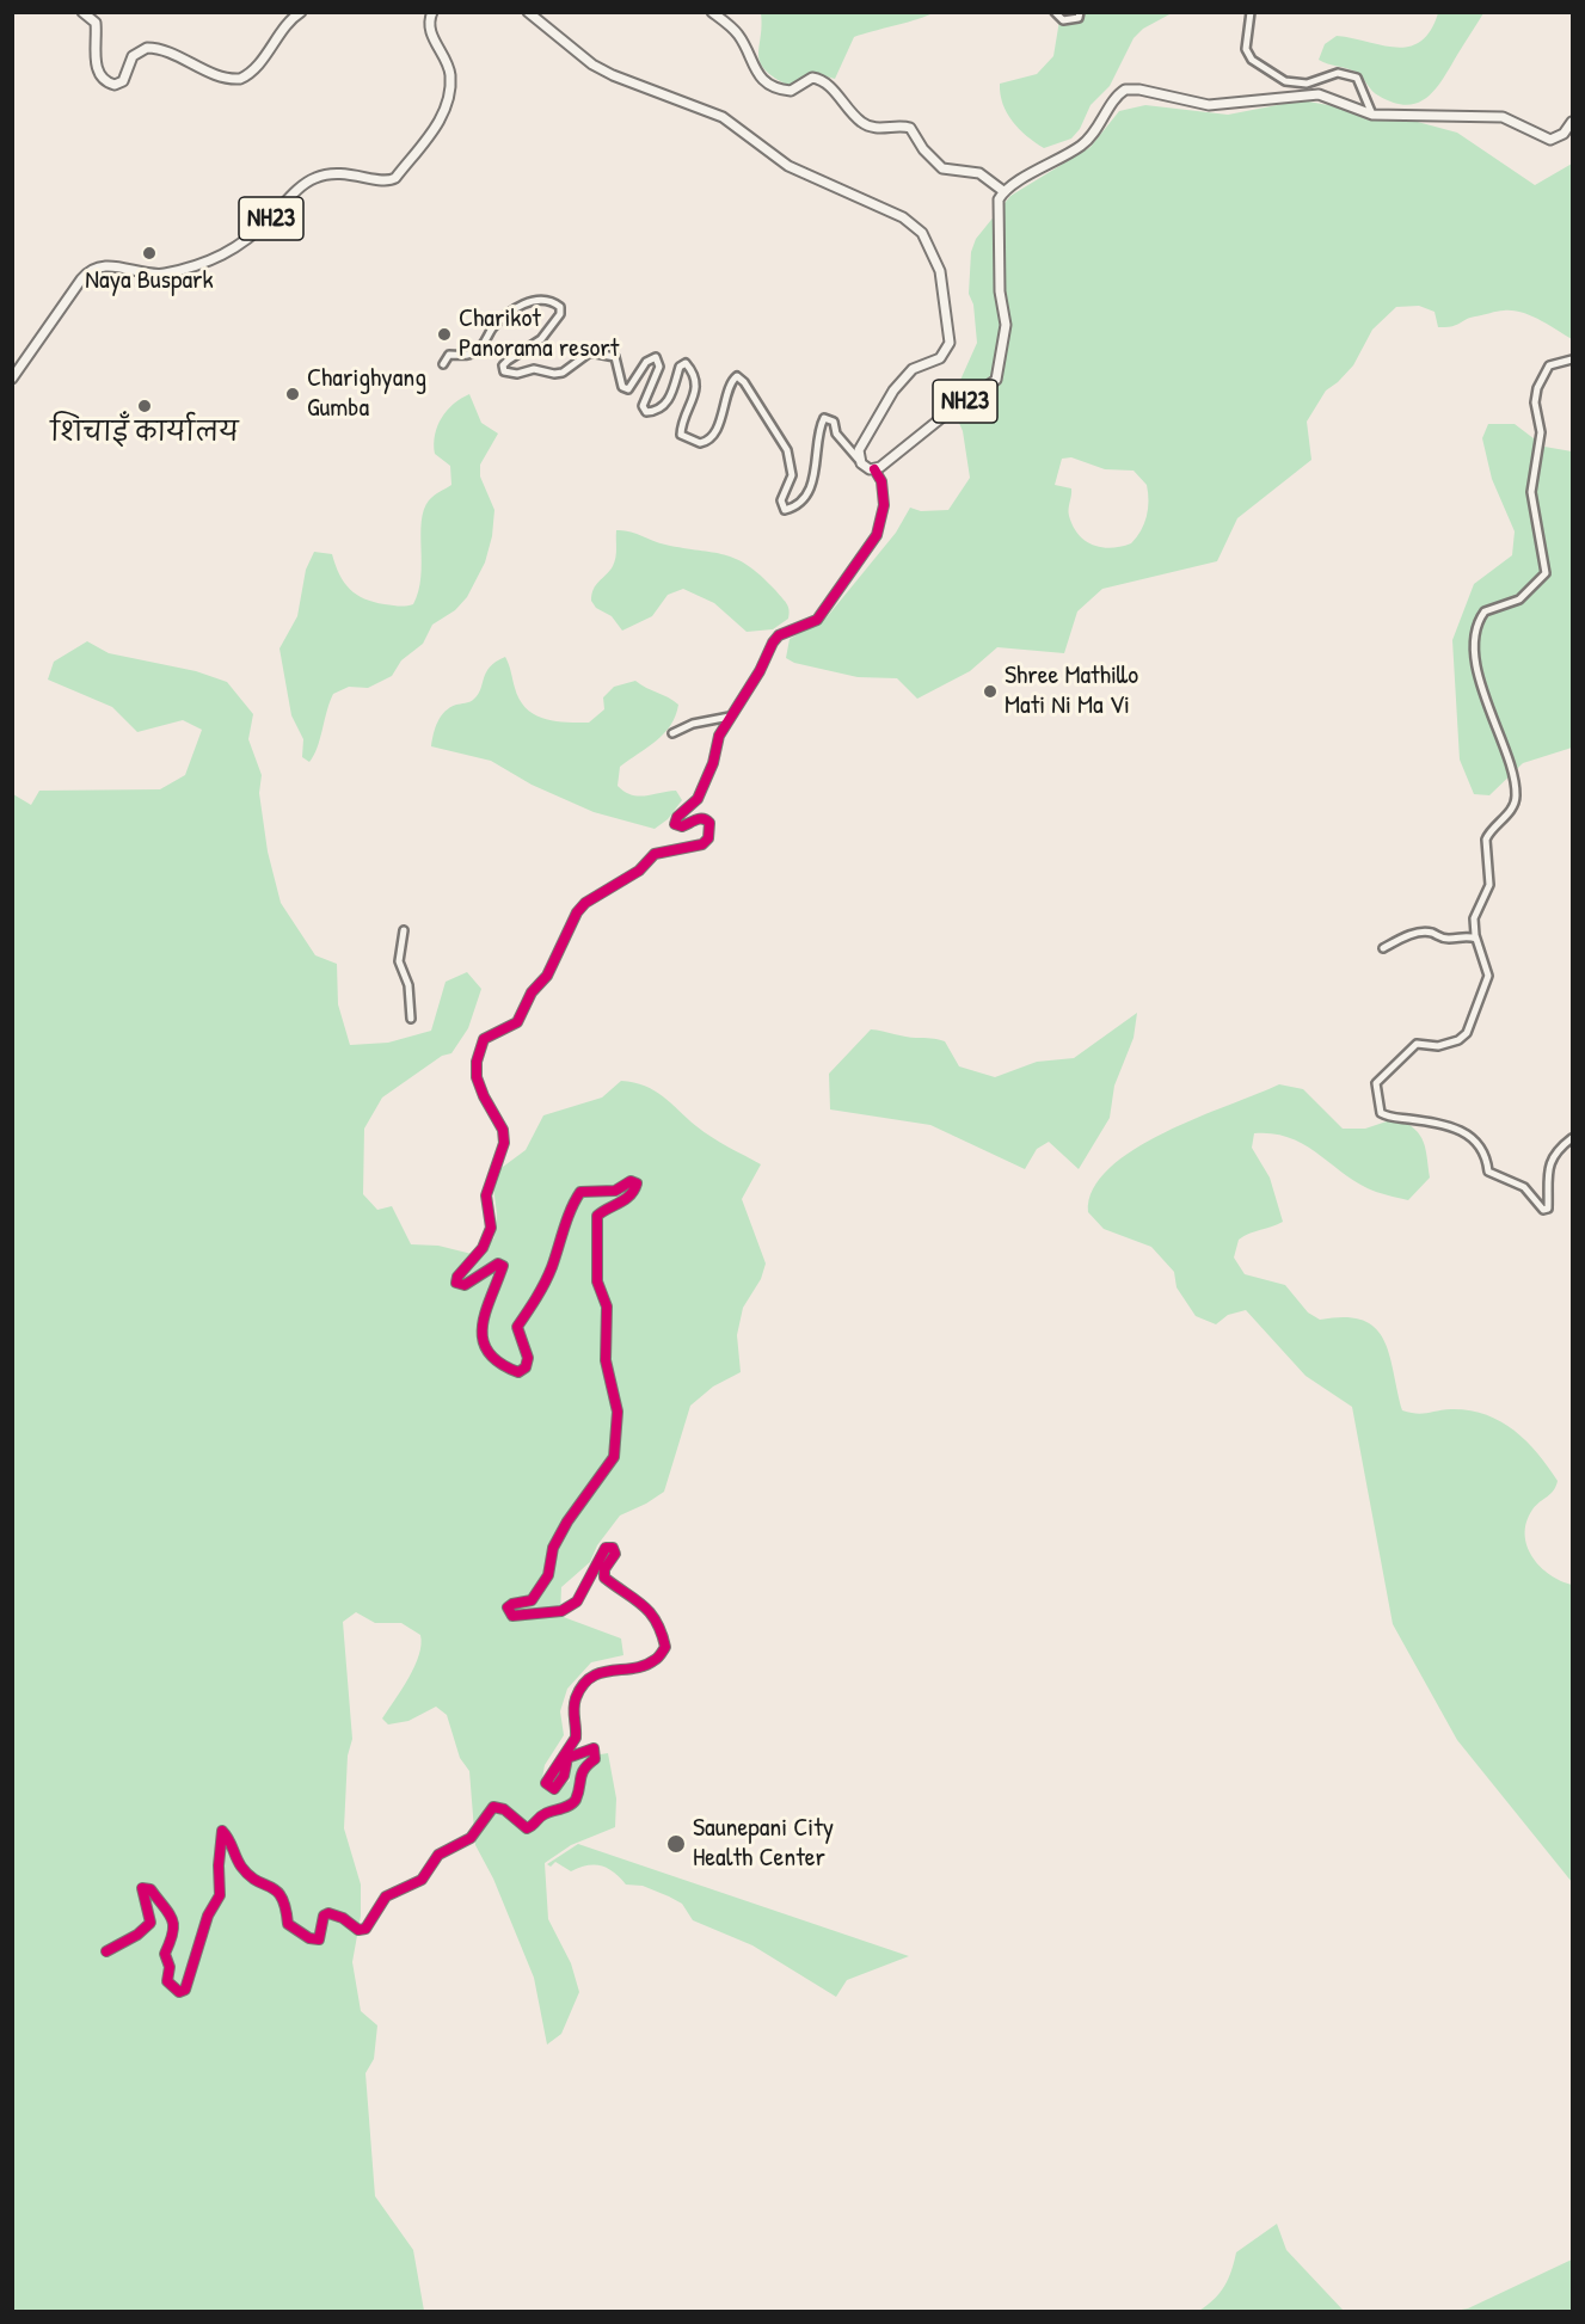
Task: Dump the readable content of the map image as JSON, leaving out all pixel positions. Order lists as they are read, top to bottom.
{
  "streets": {
    "main road": ["NH23"]
  },
  "places": [
    "Naya Buspark",
    "Charikot Panorama resort",
    "Charighyang Gumba",
    "शिचाइँ कार्यालय",
    "Shree Mathillo Mati Ni Ma Vi",
    "Saunepani City Health Center"
  ]
}
